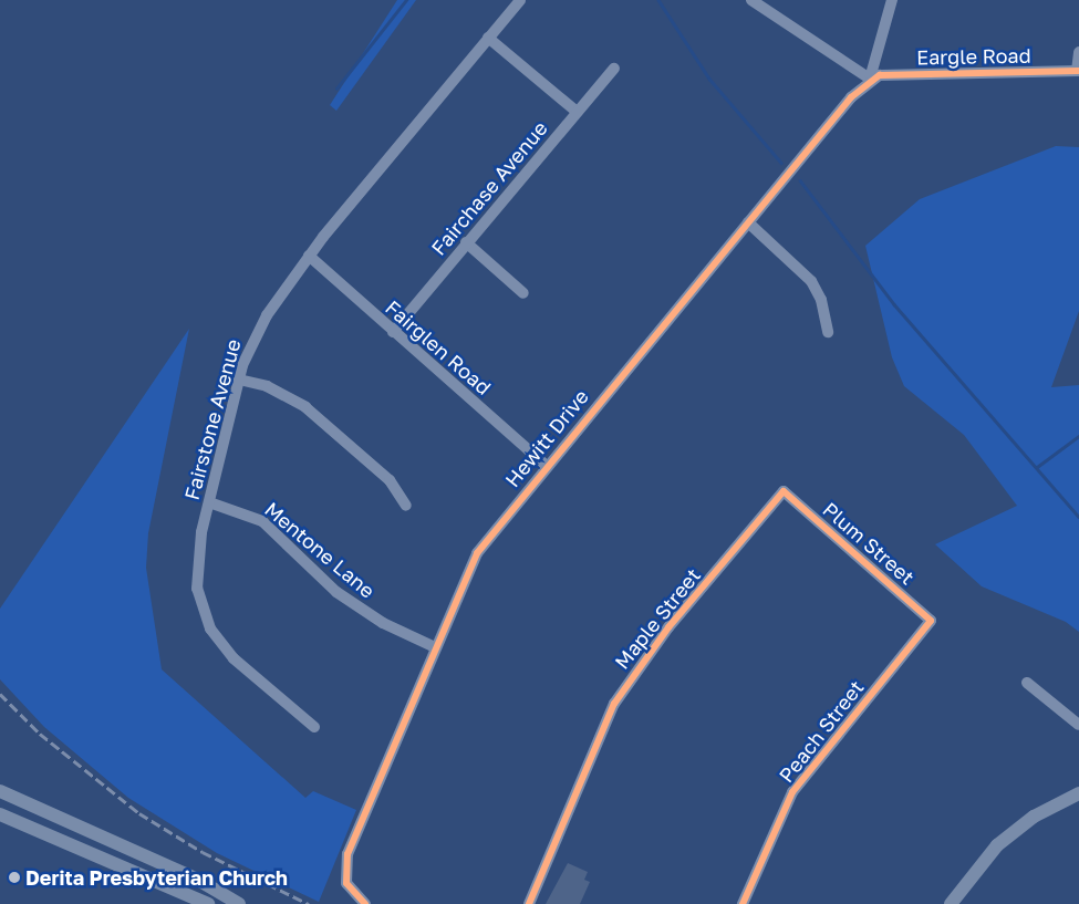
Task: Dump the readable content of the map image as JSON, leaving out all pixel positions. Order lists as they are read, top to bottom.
{
  "streets": {
    "street": [
      "Eargle Road",
      "Fairchase Avenue",
      "Fairglen Road",
      "Fairstone Avenue",
      "Hewitt Drive",
      "Plum Street",
      "Mentone Lane",
      "Maple Street",
      "Peach Street"
    ]
  },
  "crossings": [
    ["Eargle Road", "Hewitt Drive"],
    ["Fairchase Avenue", "Fairglen Road"],
    ["Fairglen Road", "Fairstone Avenue"],
    ["Fairglen Road", "Hewitt Drive"],
    ["Fairstone Avenue", "Mentone Lane"],
    ["Hewitt Drive", "Mentone Lane"],
    ["Plum Street", "Maple Street"],
    ["Plum Street", "Peach Street"]
  ],
  "places": ["Derita Presbyterian Church"]
}
